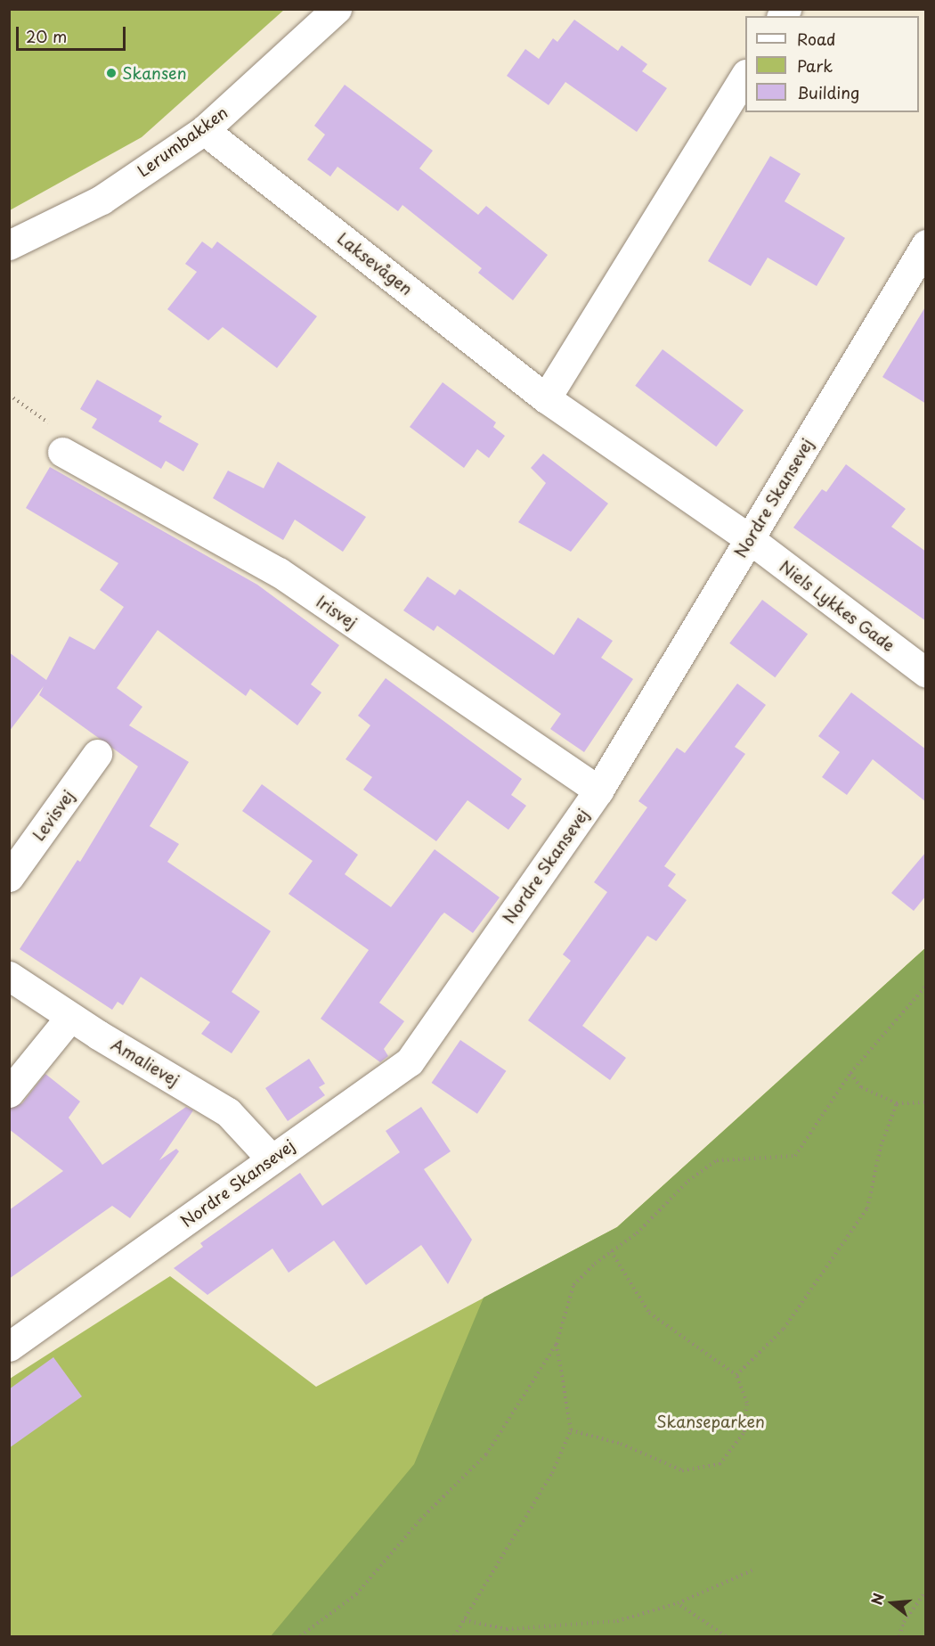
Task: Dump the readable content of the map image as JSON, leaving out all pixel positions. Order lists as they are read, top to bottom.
{
  "streets": {
    "street": [
      "Lerumbakken",
      "Laksevågen",
      "Nordre Skansevej",
      "Niels Lykkes Gade",
      "Irisvej",
      "Levisvej",
      "Amalievej"
    ]
  },
  "crossings": [
    ["Lerumbakken", "Laksevågen"],
    ["Laksevågen", "Nordre Skansevej"],
    ["Laksevågen", "Niels Lykkes Gade"],
    ["Nordre Skansevej", "Niels Lykkes Gade"],
    ["Nordre Skansevej", "Irisvej"],
    ["Nordre Skansevej", "Amalievej"]
  ],
  "parks": ["Skanseparken"],
  "places": ["Skansen"],
  "legend": ["Road", "Park", "Building"],
  "scale_bar": "20 m",
  "north": "left"
}
